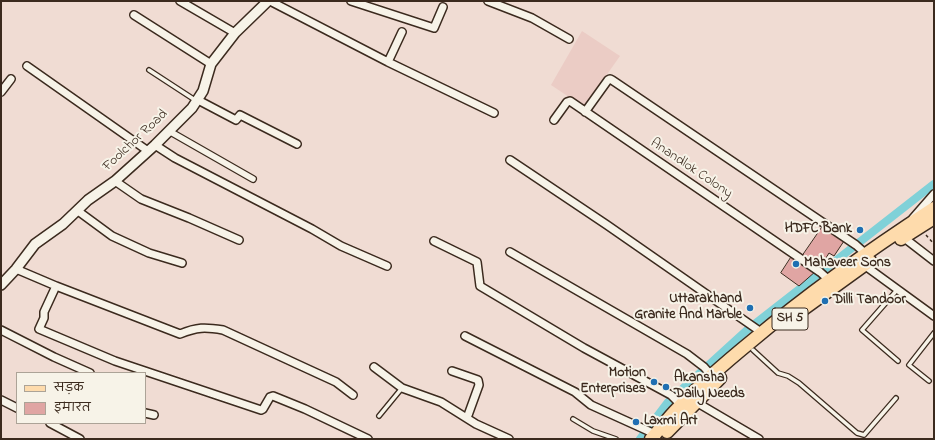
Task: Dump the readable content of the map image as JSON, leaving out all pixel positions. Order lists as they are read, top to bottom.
{
  "streets": {
    "main road": ["SH 5"],
    "street": ["Foolchor Road", "Anandlok Colony"]
  },
  "places": [
    "HDFC Bank",
    "Mahaveer Sons",
    "Dilli Tandoor",
    "Uttarakhand Granite And Marble",
    "Motion Enterprises",
    "Akansha Daily Needs",
    "Laxmi Art"
  ],
  "legend": ["सड़क", "इमारत"]
}
